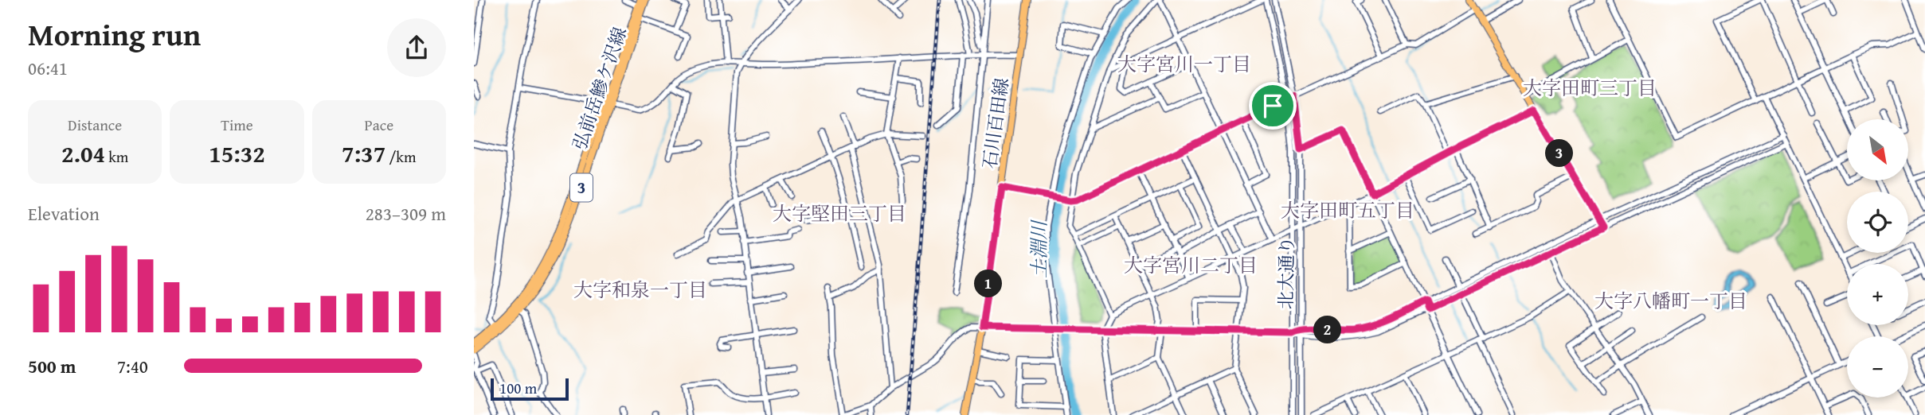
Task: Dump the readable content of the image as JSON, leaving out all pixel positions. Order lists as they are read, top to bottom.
{
  "streets": {
    "main road": ["弘前岳鰺ケ沢線", "石川百田線", "3"],
    "street": ["北大通り"]
  },
  "crossings": [
    ["弘前岳鰺ケ沢線", "3"]
  ],
  "districts": [
    "大字宮川一丁目",
    "大字田町三丁目",
    "大字田町五丁目",
    "大字堅田三丁目",
    "大字宮川二丁目",
    "大字和泉一丁目",
    "大字八幡町一丁目"
  ],
  "water": ["土淵川"],
  "scale_bar": "100 m",
  "north": "bottom right",
  "page": {
    "heading": ["Morning run", "06:41"],
    "stats": [
      ["Distance", "2.04 km"],
      ["Time", "15:32"],
      ["Pace", "7:37 /km"]
    ],
    "map_buttons": ["+", "−"],
    "pins": ["3", "1", "2"],
    "chart": ["Elevation", "283–309 m"],
    "list": [
      {
        "name": "500 m",
        "note": "7:40"
      }
    ],
    "scale": "100 m"
  }
}
